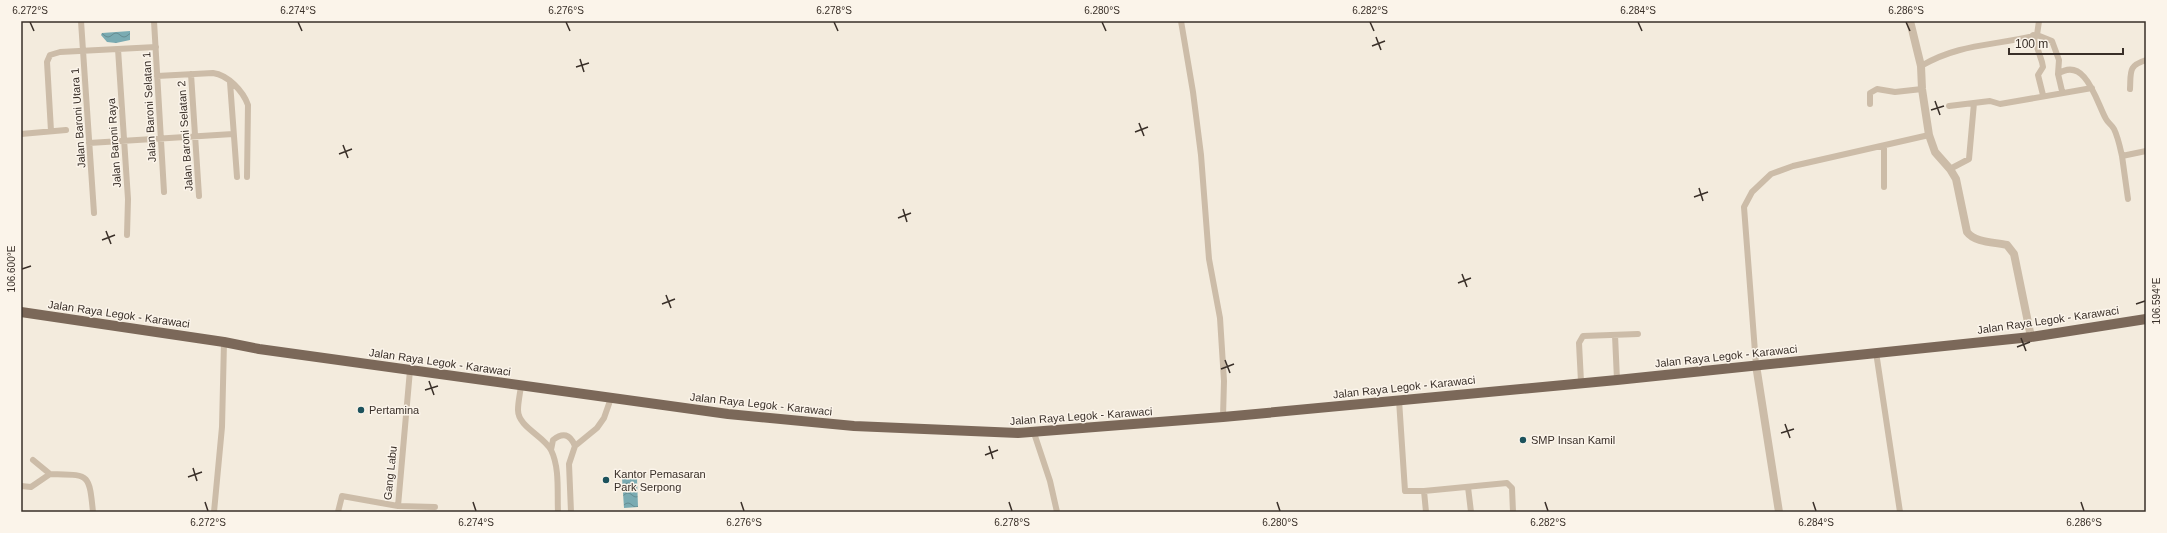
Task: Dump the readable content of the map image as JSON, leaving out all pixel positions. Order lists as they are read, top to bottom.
{
  "streets": {
    "main road": ["Jalan Raya Legok - Karawaci"],
    "street": [
      "Jalan Baroni Selatan 1",
      "Jalan Baroni Utara 1",
      "Jalan Baroni Selatan 2",
      "Jalan Baroni Raya",
      "Gang Labu"
    ]
  },
  "crossings": [
    ["Jalan Raya Legok - Karawaci", "Gang Labu"]
  ],
  "places": ["Pertamina", "SMP Insan Kamil", "Kantor Pemasaran Park Serpong"],
  "scale_bar": "100 m",
  "coordinates": [
    "6.272°S",
    "6.274°S",
    "6.276°S",
    "6.278°S",
    "6.280°S",
    "6.282°S",
    "6.284°S",
    "6.286°S",
    "106.600°E",
    "106.594°E"
  ]
}
